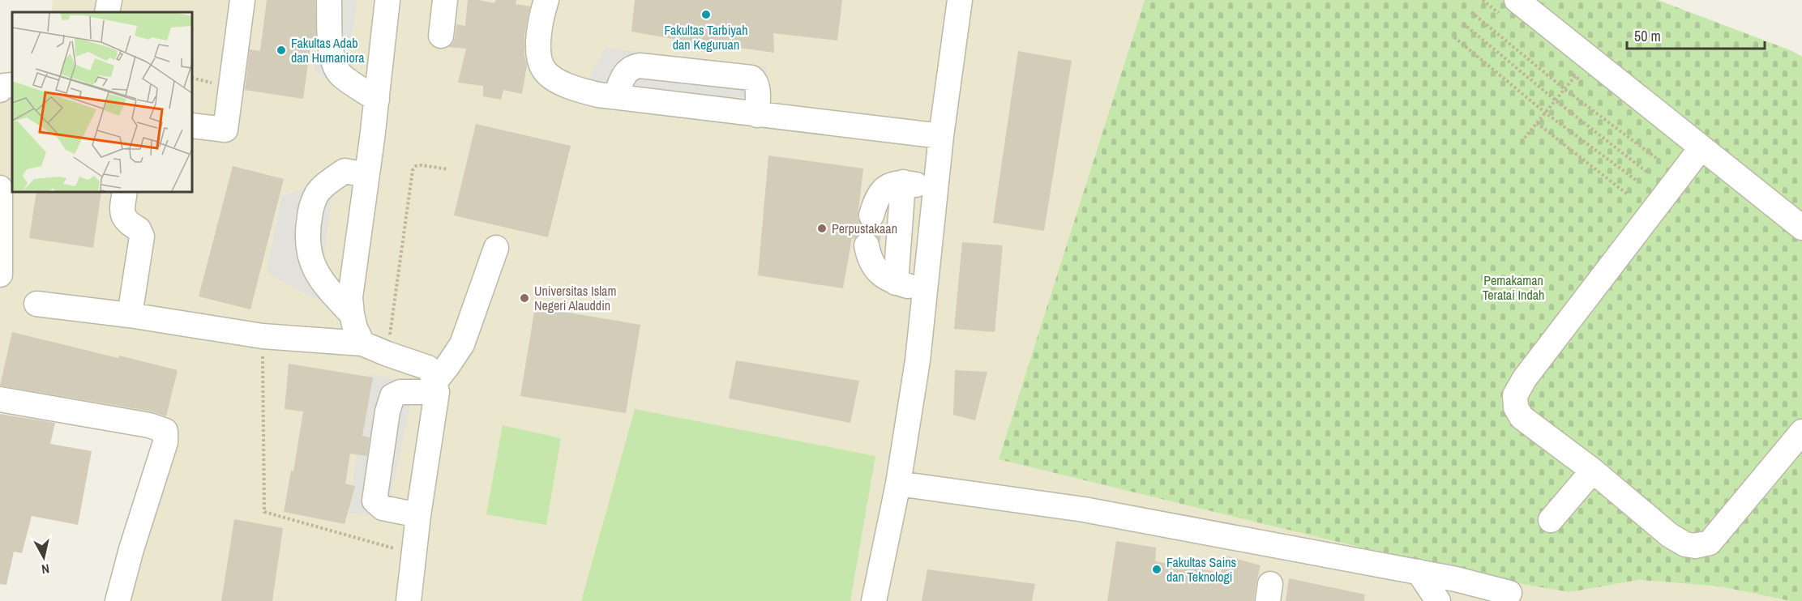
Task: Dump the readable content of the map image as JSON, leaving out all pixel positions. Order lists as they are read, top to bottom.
{
  "parks": ["Pemakaman Teratai Indah"],
  "places": [
    "Fakultas Tarbiyah dan Keguruan",
    "Fakultas Adab dan Humaniora",
    "Perpustakaan",
    "Universitas Islam Negeri Alauddin",
    "Fakultas Sains dan Teknologi"
  ],
  "scale_bar": "50 m",
  "north": "bottom"
}
